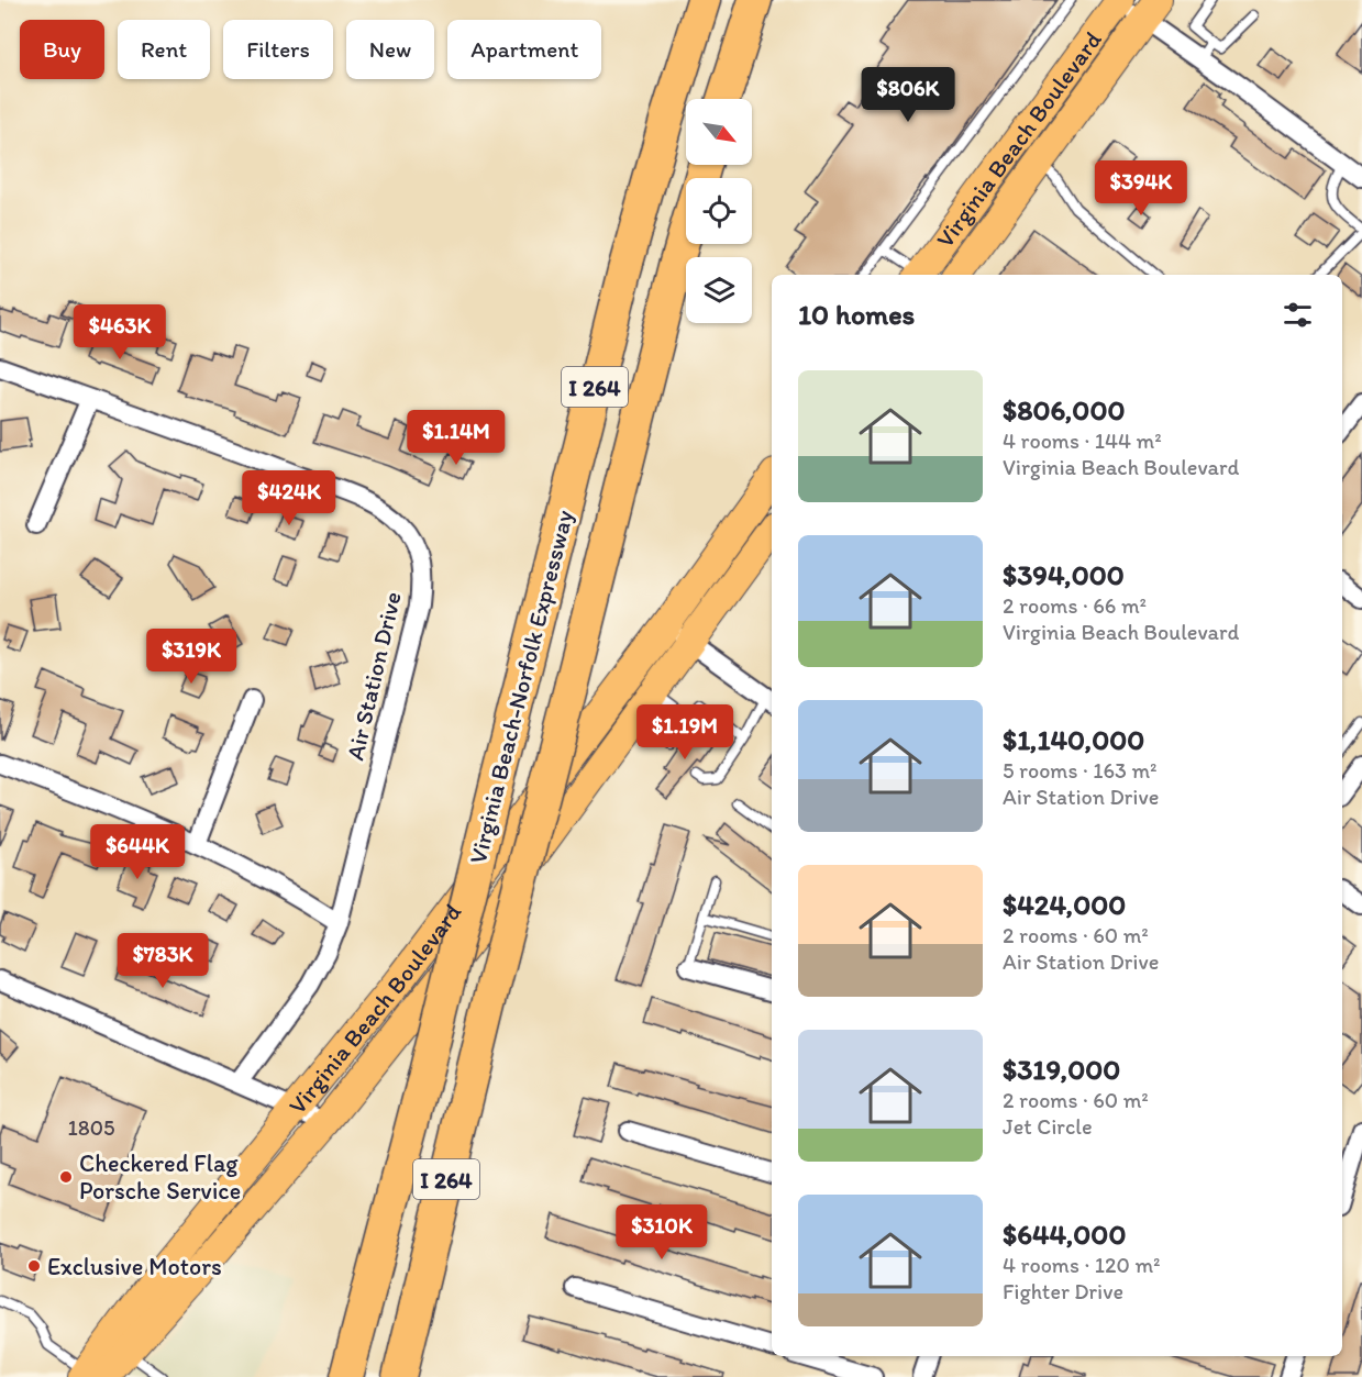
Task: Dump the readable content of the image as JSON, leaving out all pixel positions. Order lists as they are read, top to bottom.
{
  "streets": {
    "highway": ["I 264", "Virginia Beach-Norfolk Expressway"],
    "main road": ["Virginia Beach Boulevard"],
    "street": ["Air Station Drive"]
  },
  "places": ["Checkered Flag Porsche Service", "Exclusive Motors"],
  "house_numbers": ["1805"],
  "north": "bottom right",
  "page": {
    "chip": [
      "Buy",
      "Rent",
      "Filters",
      "New",
      "Apartment"
    ],
    "price": [
      "$806K",
      "$394K",
      "$463K",
      "$1.14M",
      "$424K",
      "$319K",
      "$1.19M",
      "$644K",
      "$783K",
      "$310K"
    ],
    "heading": "10 homes",
    "list": [
      {
        "name": "$806,000",
        "note": "4 rooms · 144 m² · Virginia Beach Boulevard"
      },
      {
        "name": "$394,000",
        "note": "2 rooms · 66 m² · Virginia Beach Boulevard"
      },
      {
        "name": "$1,140,000",
        "note": "5 rooms · 163 m² · Air Station Drive"
      },
      {
        "name": "$424,000",
        "note": "2 rooms · 60 m² · Air Station Drive"
      },
      {
        "name": "$319,000",
        "note": "2 rooms · 60 m² · Jet Circle"
      },
      {
        "name": "$644,000",
        "note": "4 rooms · 120 m² · Fighter Drive"
      }
    ]
  }
}
